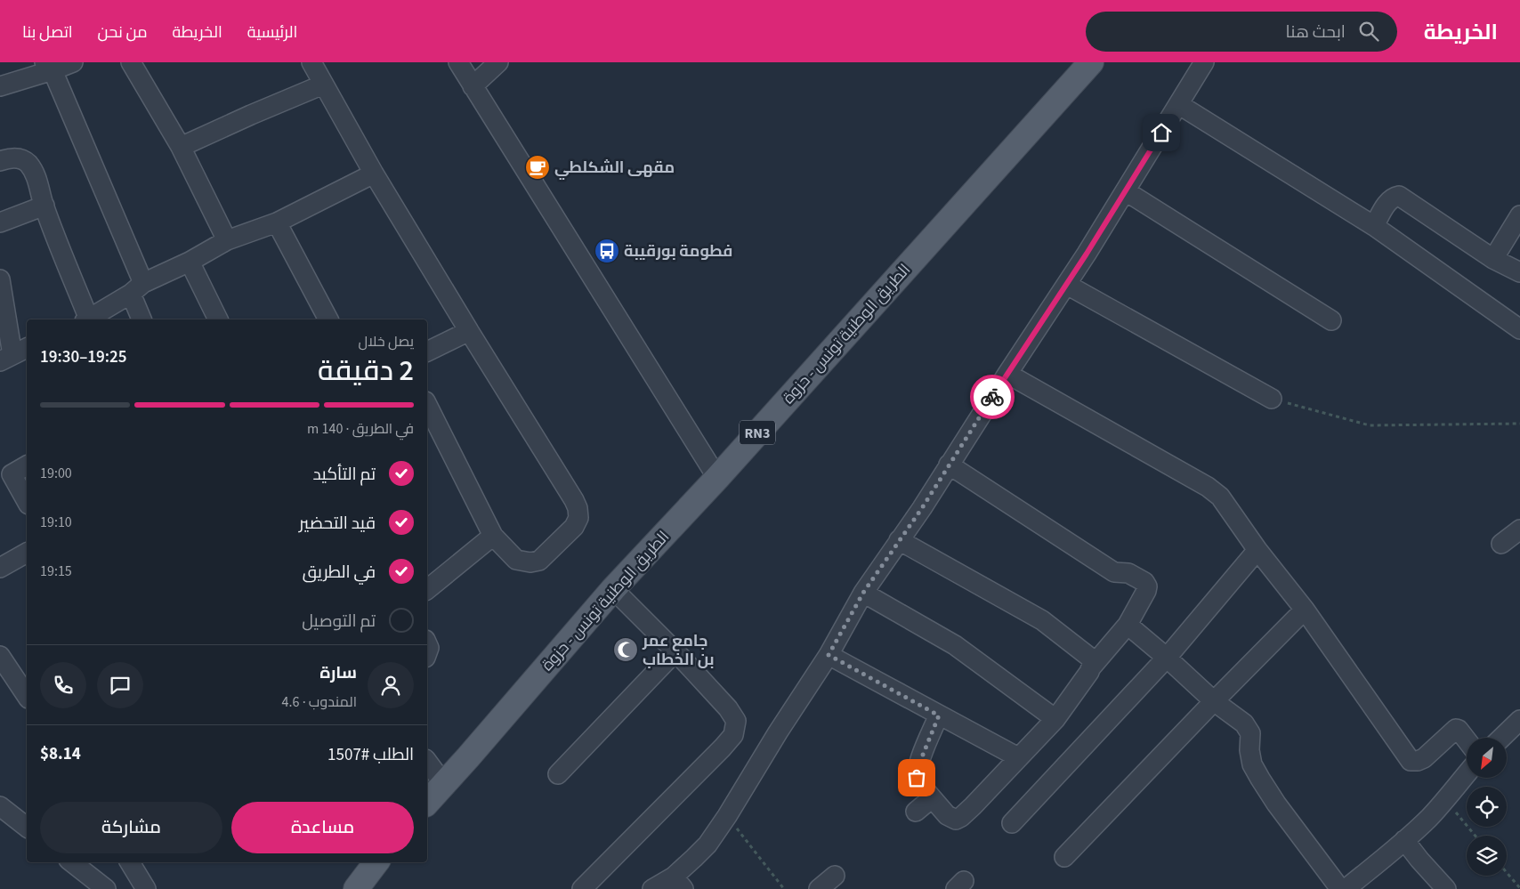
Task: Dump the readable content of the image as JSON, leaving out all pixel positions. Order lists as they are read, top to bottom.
{
  "streets": {
    "main road": ["الطريق الوطنية تونس - حزوة", "RN3"]
  },
  "places": {
    "cafe": ["مقهى الشكلطي"],
    "bus stop": ["فطومة بورقيبة"],
    "mosque": ["جامع عمر بن الخطاب"]
  },
  "north": "bottom left",
  "page": {
    "header": "الخريطة",
    "search": "ابحث هنا",
    "nav": [
      "الرئيسية",
      "الخريطة",
      "من نحن",
      "اتصل بنا"
    ],
    "heading": ["2 دقيقة", "يصل خلال", "19:25–19:30"],
    "panel": [
      "سارة",
      "المندوب · 4.6",
      "الطلب #1507",
      "$8.14"
    ],
    "bar": "في الطريق · 140 m",
    "list": [
      ["تم التأكيد", "19:00"],
      ["قيد التحضير", "19:10"],
      ["في الطريق", "19:15"],
      "تم التوصيل"
    ],
    "buttons": ["مساعدة", "مشاركة"]
  }
}
